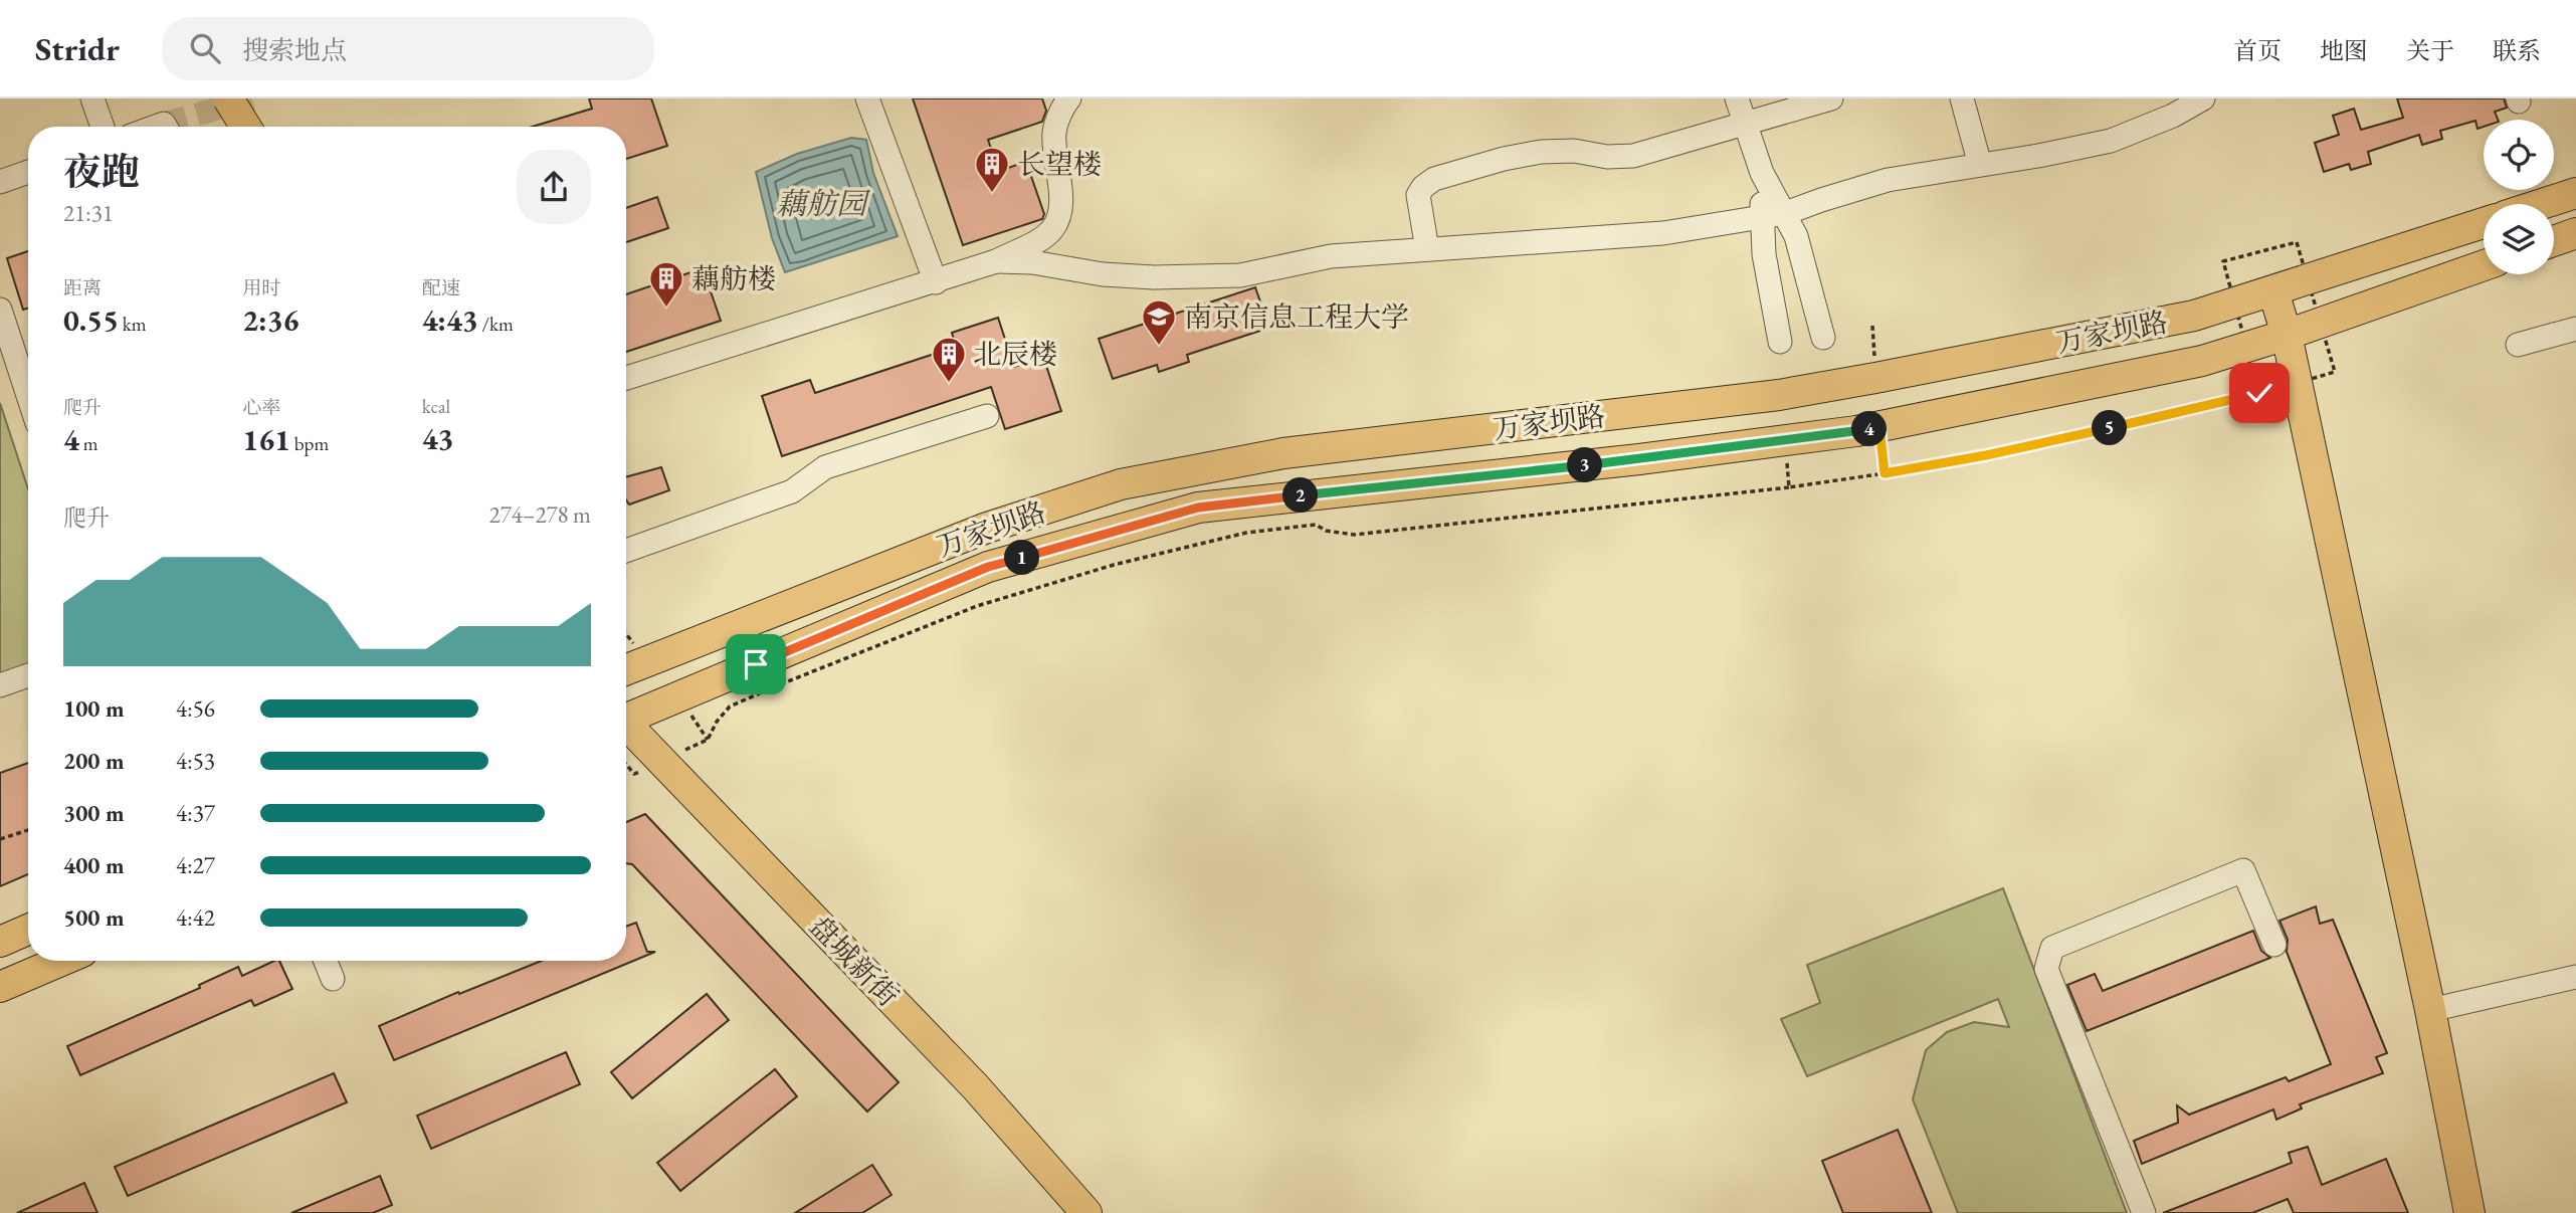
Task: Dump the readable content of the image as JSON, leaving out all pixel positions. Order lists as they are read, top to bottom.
{
  "streets": {
    "main road": ["万家坝路", "盘城新街"]
  },
  "water": ["藕舫园"],
  "places": {
    "building": ["长望楼", "藕舫楼", "北辰楼"],
    "school or university": ["南京信息工程大学"]
  },
  "page": {
    "header": "Stridr",
    "search": "搜索地点",
    "nav": [
      "首页",
      "地图",
      "关于",
      "联系"
    ],
    "heading": ["夜跑", "21:31"],
    "stats": [
      ["距离", "0.55 km"],
      ["用时", "2:36"],
      ["配速", "4:43 /km"],
      ["爬升", "4 m"],
      ["心率", "161 bpm"],
      ["kcal", "43"]
    ],
    "pins": [
      "5",
      "4",
      "3",
      "2",
      "1"
    ],
    "chart": ["爬升", "274–278 m"],
    "list": [
      {
        "name": "100 m",
        "note": "4:56"
      },
      {
        "name": "200 m",
        "note": "4:53"
      },
      {
        "name": "300 m",
        "note": "4:37"
      },
      {
        "name": "400 m",
        "note": "4:27"
      },
      {
        "name": "500 m",
        "note": "4:42"
      }
    ]
  }
}
